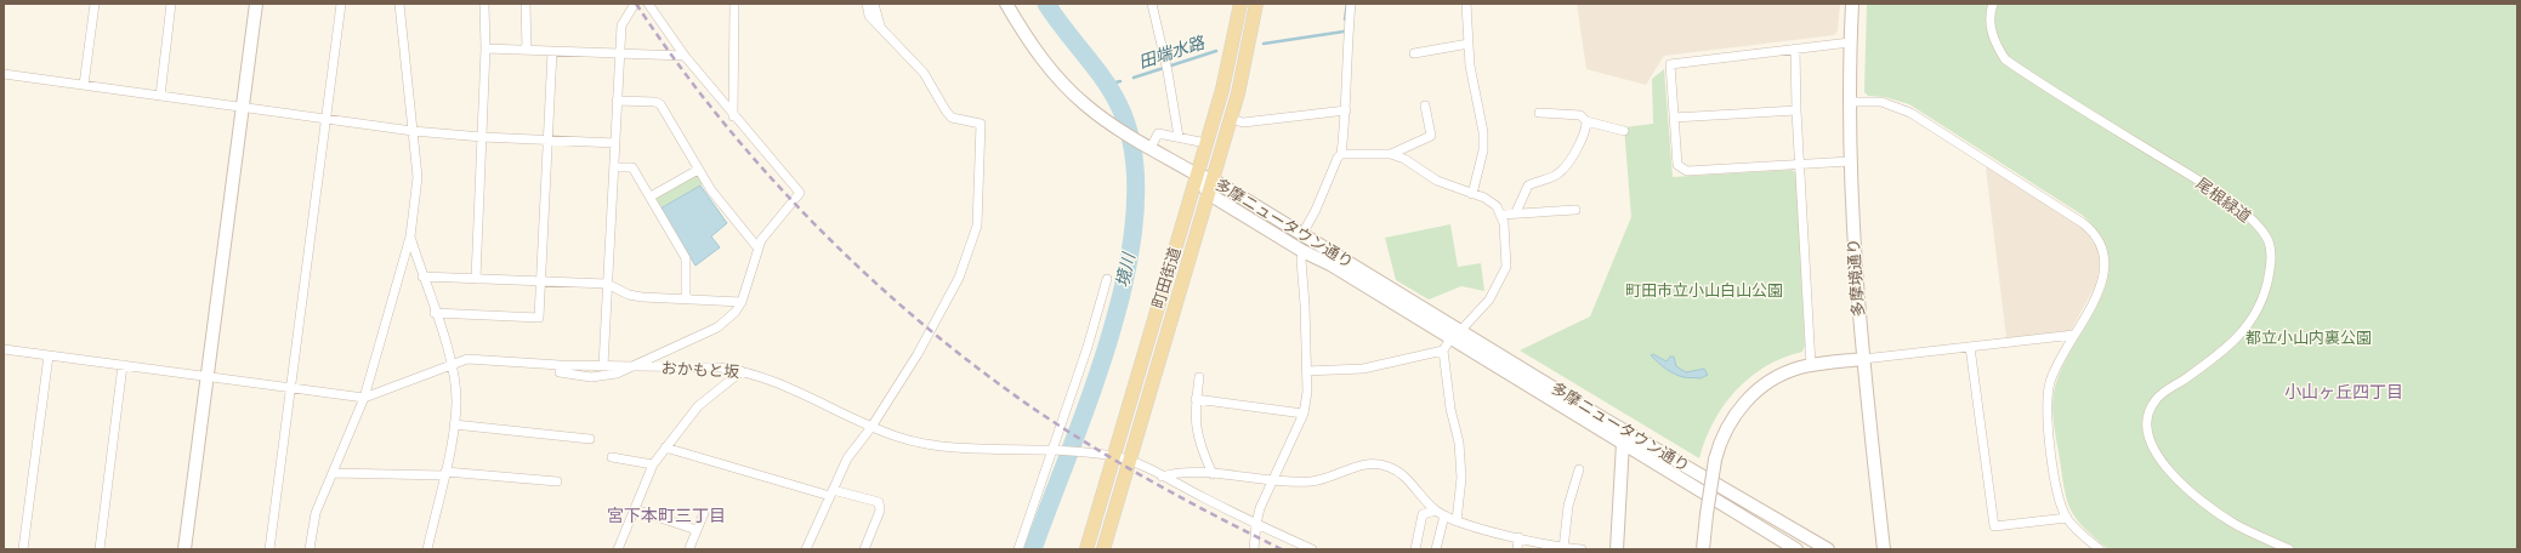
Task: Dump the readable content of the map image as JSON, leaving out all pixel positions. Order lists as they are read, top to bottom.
{
  "streets": {
    "main road": ["町田街道"],
    "street": [
      "尾根緑道",
      "多摩ニュータウン通り",
      "多摩境通り",
      "おかもと坂"
    ]
  },
  "crossings": [
    ["多摩ニュータウン通り", "町田街道"],
    ["町田街道", "おかもと坂"]
  ],
  "districts": ["小山ヶ丘四丁目", "宮下本町三丁目"],
  "water": ["田端水路", "境川"],
  "parks": ["町田市立小山白山公園", "都立小山内裏公園"]
}
